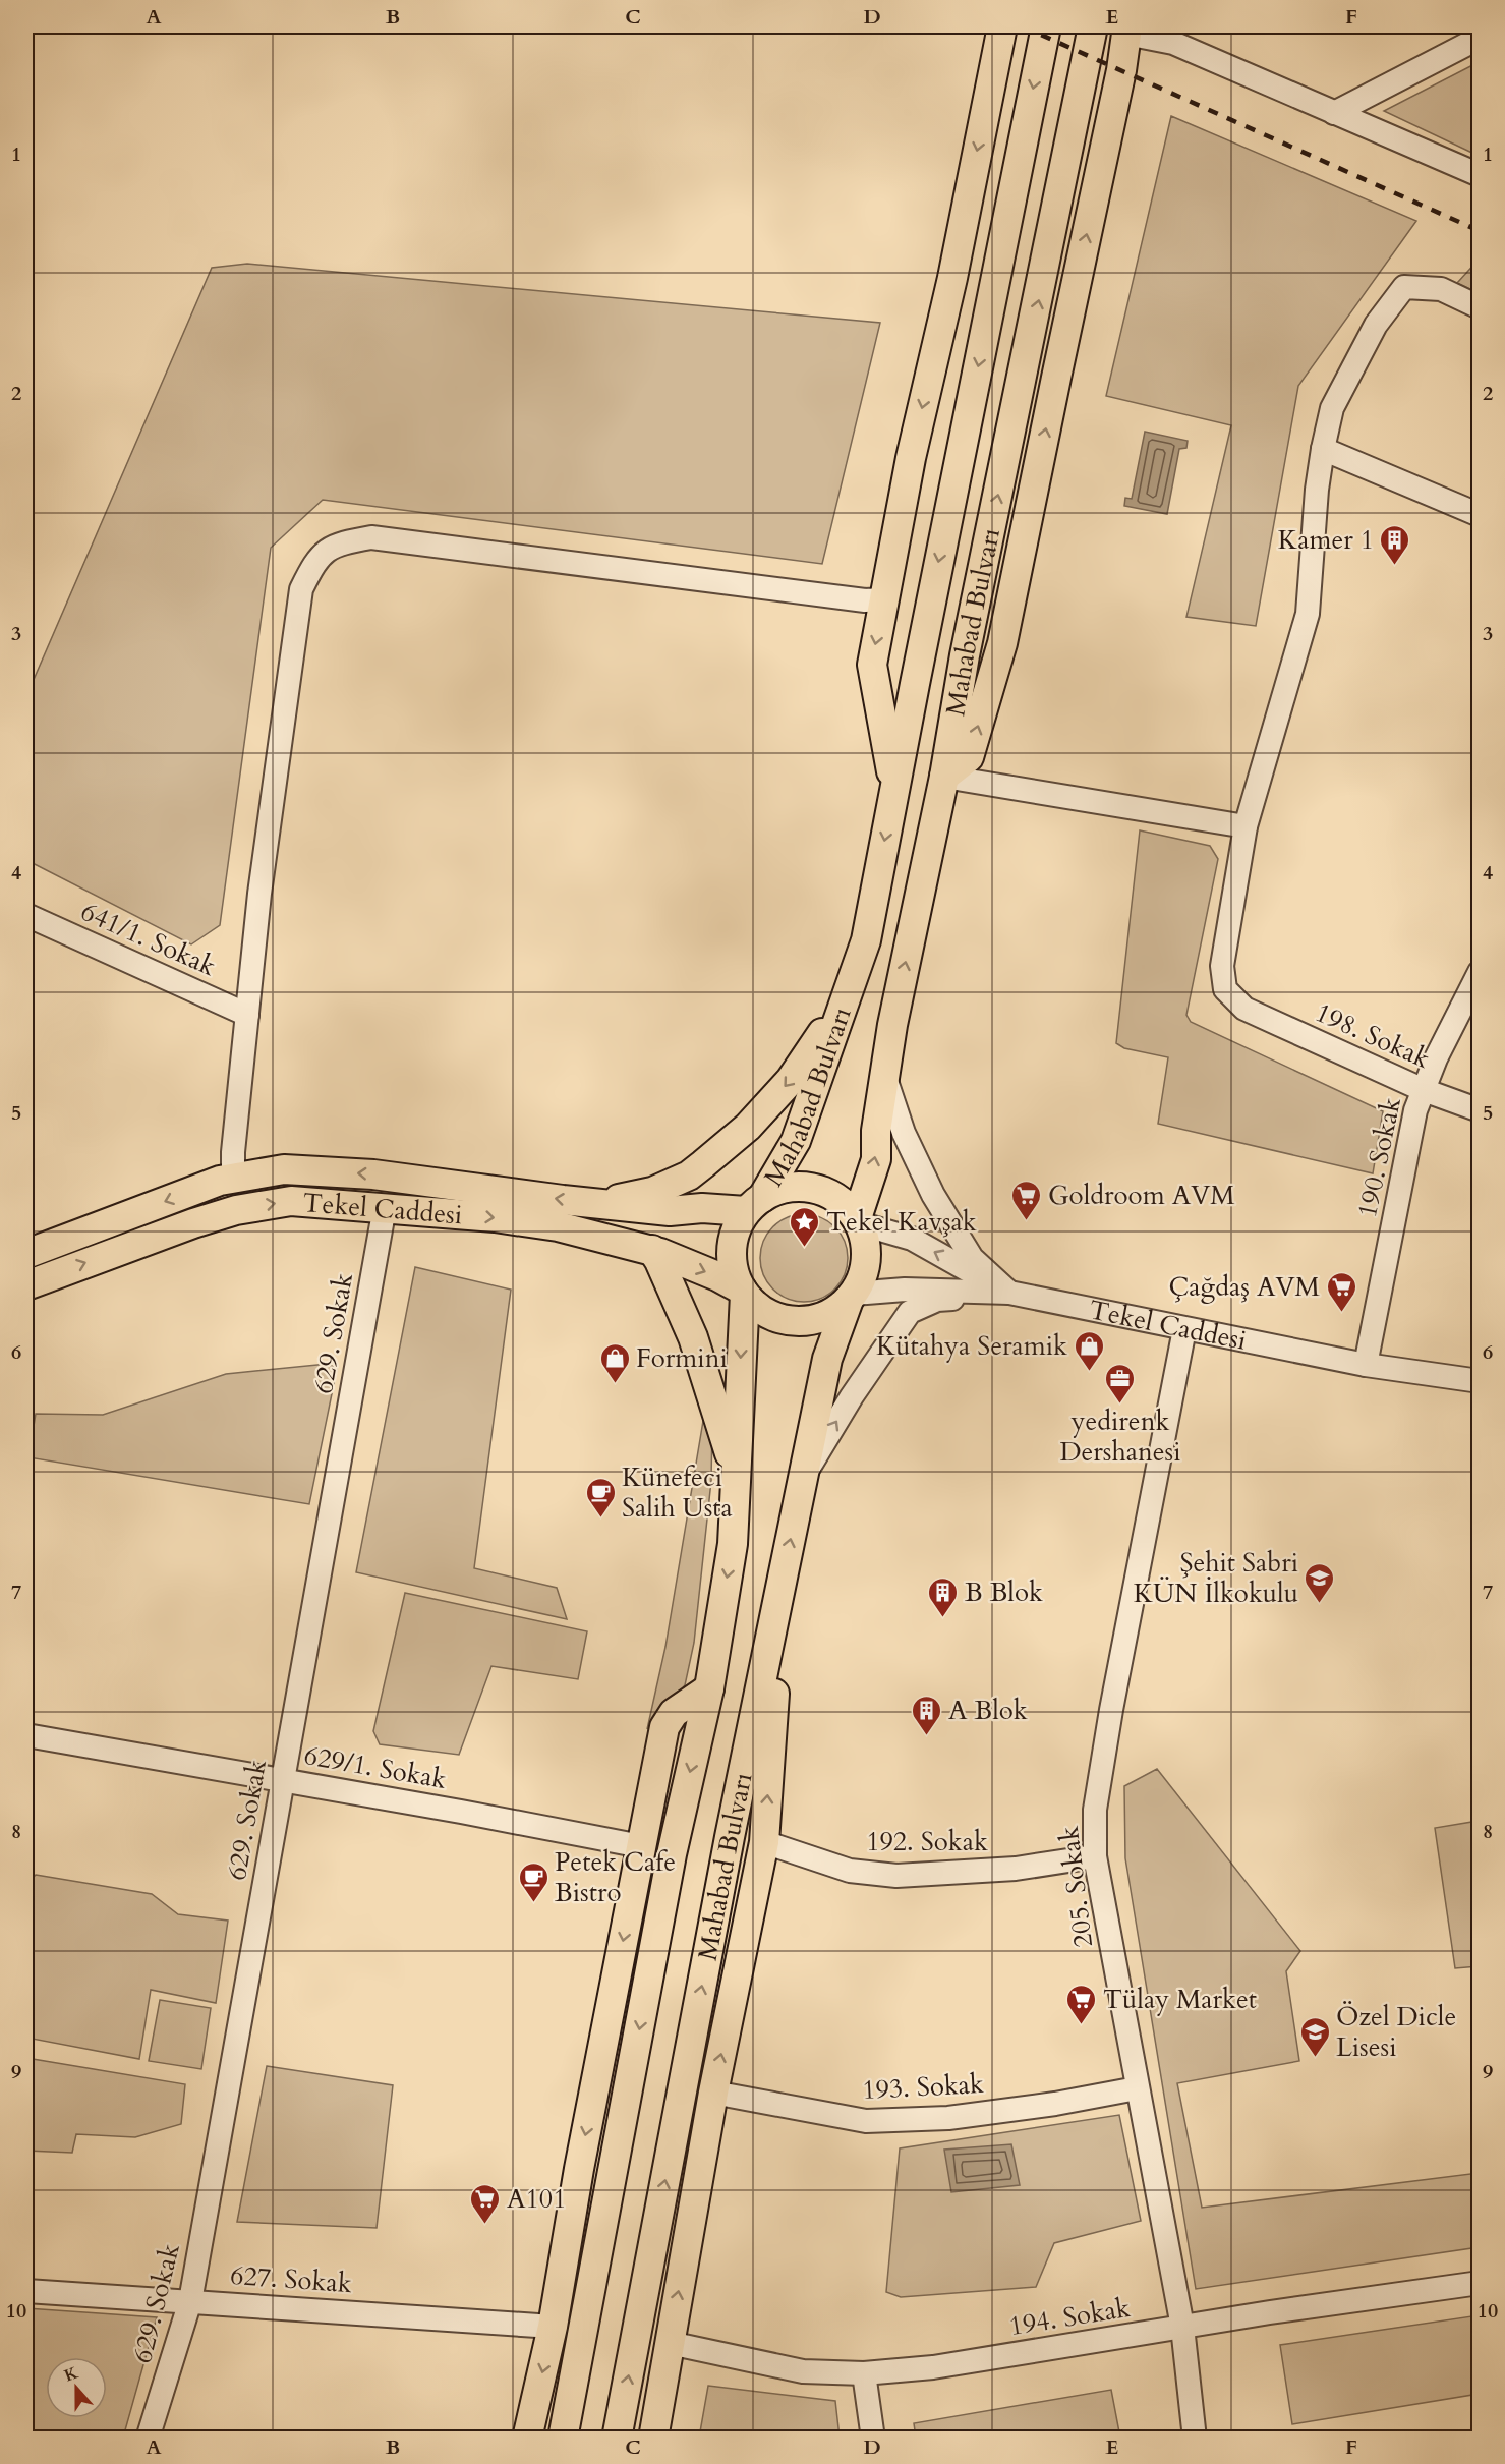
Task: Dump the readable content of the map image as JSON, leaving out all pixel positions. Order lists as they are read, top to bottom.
{
  "streets": {
    "main road": ["Mahabad Bulvarı", "Tekel Caddesi"],
    "street": [
      "641/1. Sokak",
      "198. Sokak",
      "190. Sokak",
      "629. Sokak",
      "629/1. Sokak",
      "192. Sokak",
      "205. Sokak",
      "193. Sokak",
      "627. Sokak",
      "194. Sokak"
    ]
  },
  "crossings": [
    ["Mahabad Bulvarı", "Tekel Caddesi"],
    ["198. Sokak", "190. Sokak"],
    ["190. Sokak", "Tekel Caddesi"],
    ["Tekel Caddesi", "629. Sokak"],
    ["Tekel Caddesi", "205. Sokak"],
    ["629. Sokak", "629/1. Sokak"],
    ["629. Sokak", "627. Sokak"],
    ["192. Sokak", "205. Sokak"],
    ["205. Sokak", "193. Sokak"],
    ["205. Sokak", "194. Sokak"]
  ],
  "one_way": ["Tekel Caddesi"],
  "places": {
    "building": ["Kamer 1", "B Blok", "A Blok"],
    "supermarket": [
      "Goldroom AVM",
      "Çağdaş AVM",
      "Tülay Market",
      "A101"
    ],
    "place": ["Tekel Kavşak"],
    "shop": ["Kütahya Seramik", "Formini"],
    "office": ["yedirenk Dershanesi"],
    "cafe": ["Künefeci Salih Usta", "Petek Cafe Bistro"],
    "school or university": ["Şehit Sabri KÜN İlkokulu", "Özel Dicle Lisesi"]
  },
  "north": "top",
  "grid": {
    "columns": [
      "A",
      "B",
      "C",
      "D",
      "E",
      "F"
    ],
    "rows": [
      "1",
      "2",
      "3",
      "4",
      "5",
      "6",
      "7",
      "8",
      "9",
      "10"
    ]
  }
}
